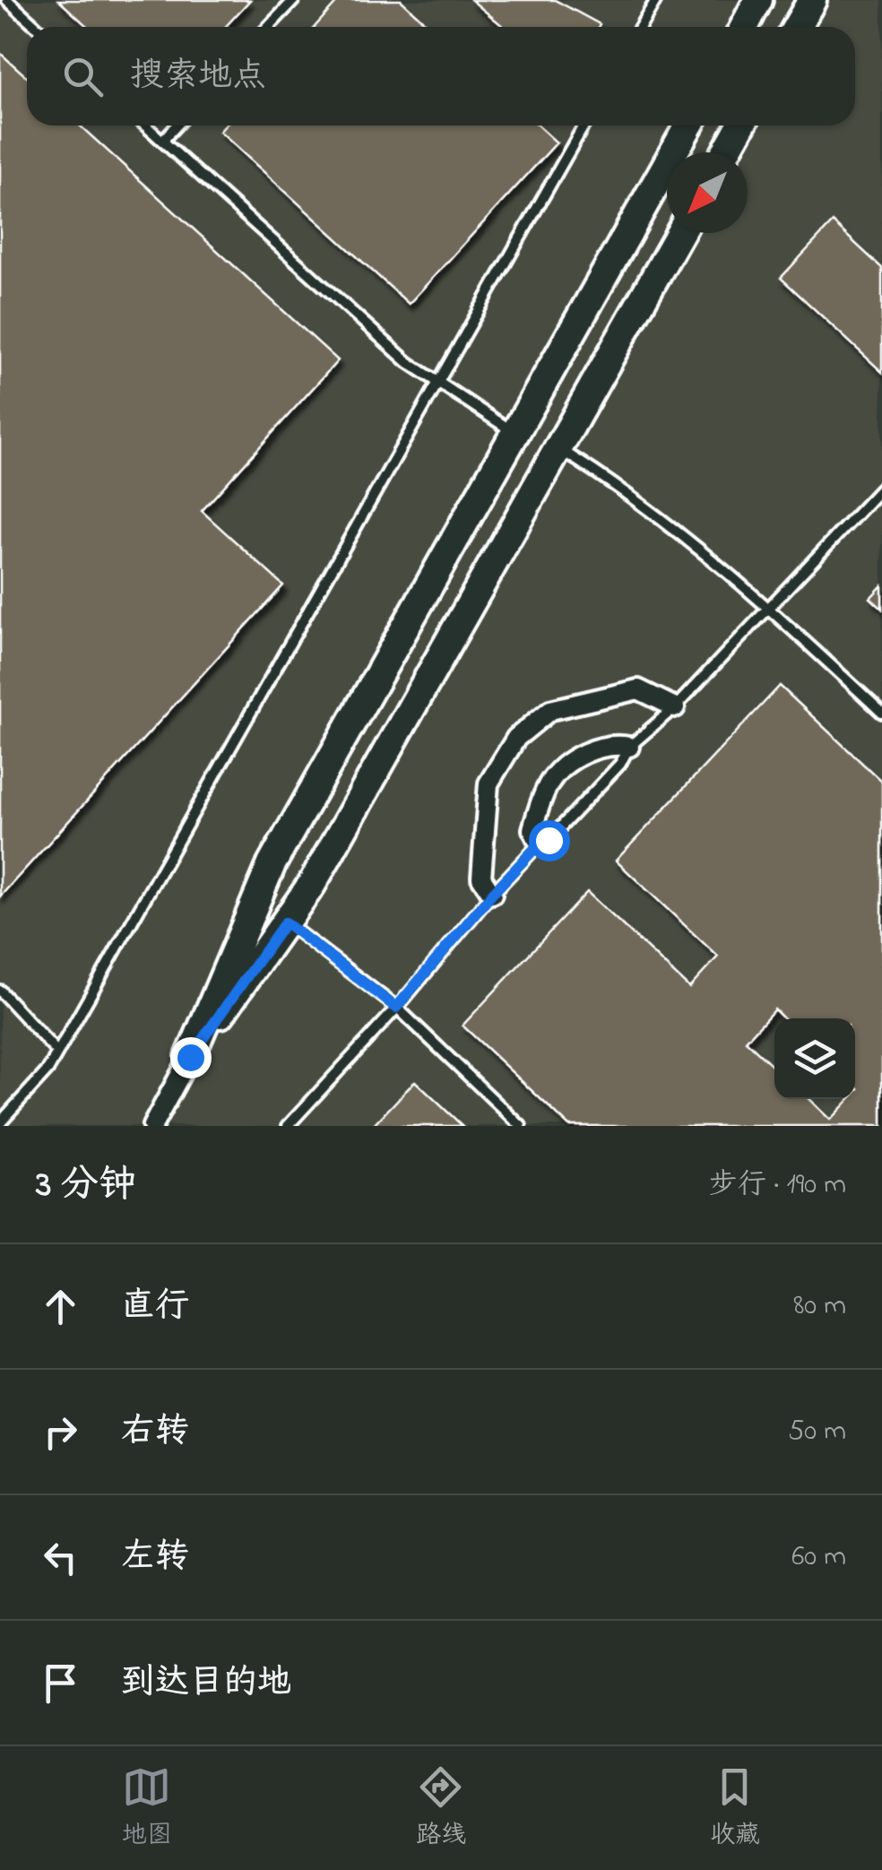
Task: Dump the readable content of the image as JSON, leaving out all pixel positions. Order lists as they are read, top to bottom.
{
  "north": "bottom left",
  "page": {
    "search": "搜索地点",
    "heading": ["3 分钟", "步行 · 190 m"],
    "list": [
      ["直行", "80 m"],
      ["右转", "50 m"],
      ["左转", "60 m"],
      "到达目的地"
    ],
    "nav": ["地图", "路线", "收藏"]
  }
}
